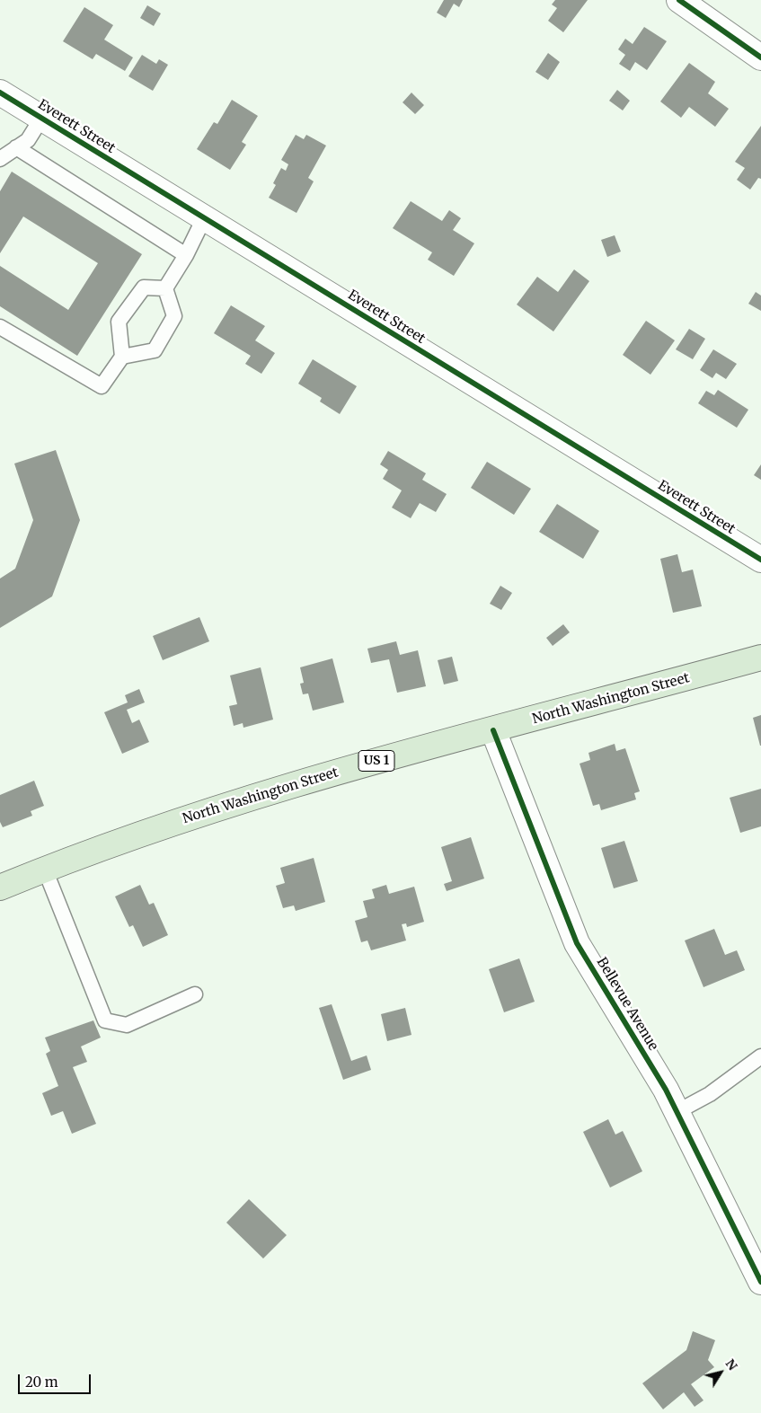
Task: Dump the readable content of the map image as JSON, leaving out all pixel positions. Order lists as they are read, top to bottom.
{
  "streets": {
    "main road": ["North Washington Street", "US 1"],
    "street": ["Everett Street", "Bellevue Avenue"]
  },
  "crossings": [
    ["North Washington Street", "Bellevue Avenue"]
  ],
  "scale_bar": "20 m",
  "north": "top right"
}
